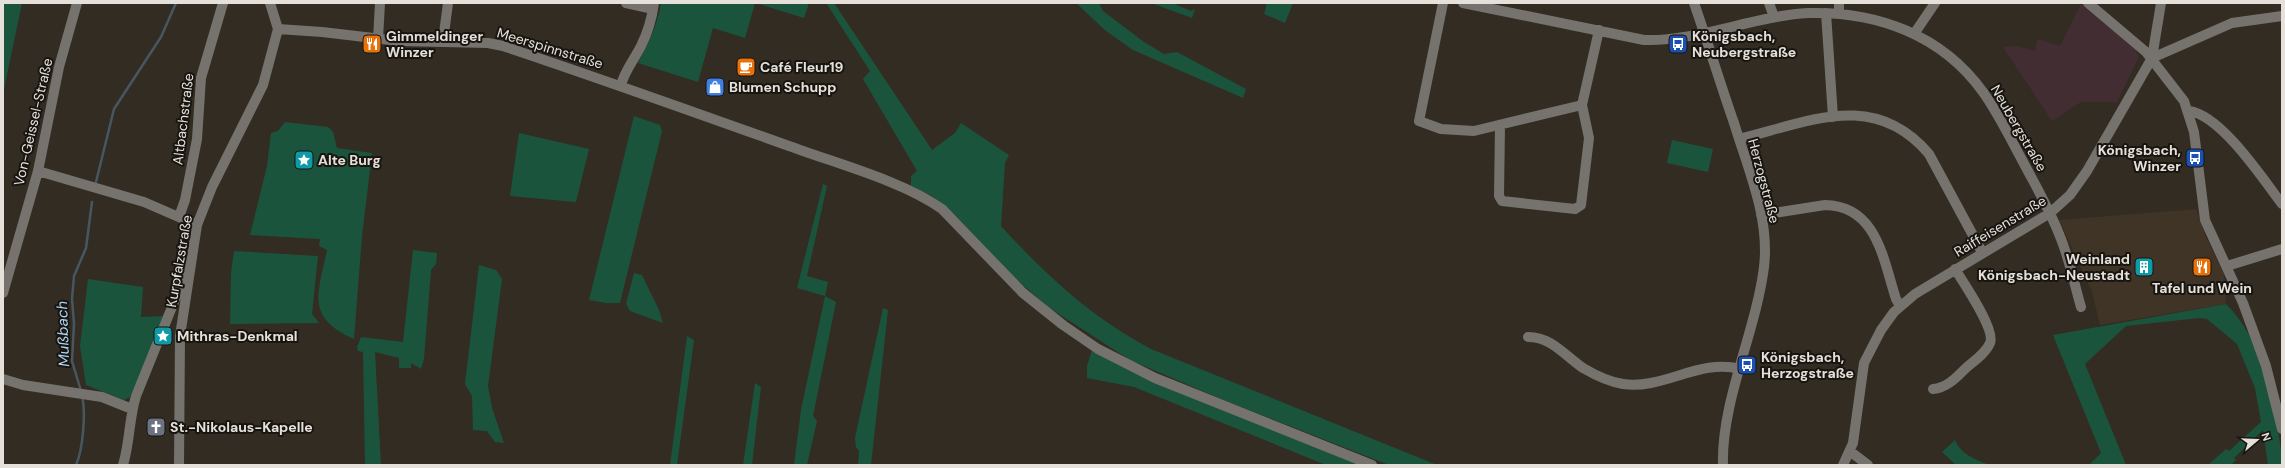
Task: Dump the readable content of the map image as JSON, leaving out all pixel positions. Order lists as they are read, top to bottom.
{
  "streets": {
    "street": [
      "Meerspinnstraße",
      "Altbachstraße",
      "Von-Geissel-Straße",
      "Neubergstraße",
      "Herzogstraße",
      "Raiffeisenstraße",
      "Kurpfalzstraße"
    ]
  },
  "crossings": [
    ["Meerspinnstraße", "Kurpfalzstraße"],
    ["Neubergstraße", "Herzogstraße"],
    ["Neubergstraße", "Raiffeisenstraße"]
  ],
  "water": ["Mußbach"],
  "places": {
    "restaurant": ["Gimmeldinger Winzer", "Tafel und Wein"],
    "bus stop": ["Königsbach, Neubergstraße", "Königsbach, Winzer", "Königsbach, Herzogstraße"],
    "cafe": ["Café Fleur19"],
    "shop": ["Blumen Schupp"],
    "place": ["Alte Burg", "Mithras-Denkmal"],
    "building": ["Weinland Königsbach-Neustadt"],
    "church": ["St.-Nikolaus-Kapelle"]
  },
  "north": "right"
}
